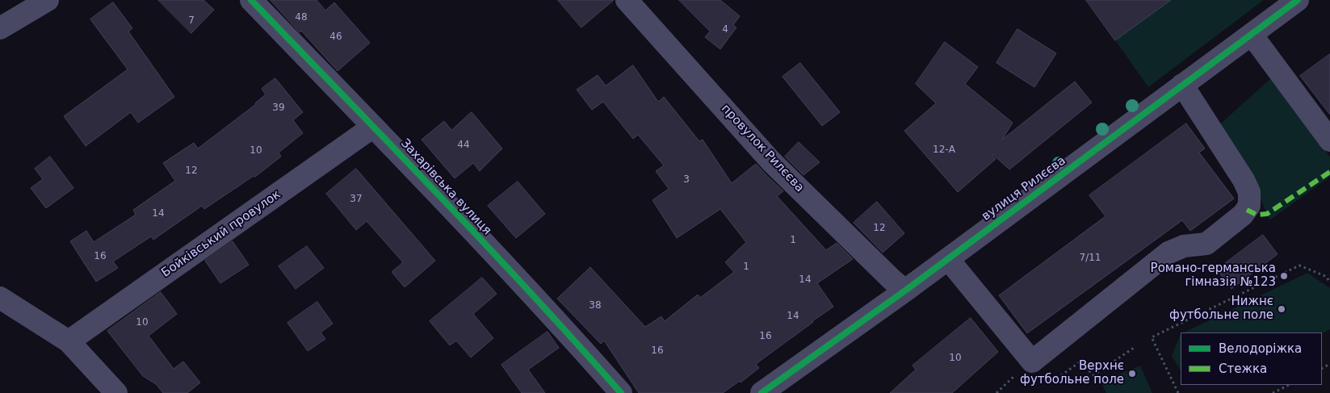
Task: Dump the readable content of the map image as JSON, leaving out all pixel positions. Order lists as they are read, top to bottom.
{
  "streets": {
    "street": [
      "провулок Рилєєва",
      "Захарівська вулиця",
      "вулиця Рилєєва",
      "Бойківський провулок"
    ]
  },
  "crossings": [
    ["провулок Рилєєва", "вулиця Рилєєва"],
    ["Захарівська вулиця", "Бойківський провулок"]
  ],
  "places": ["Романо-германська гімназія №123", "Нижнє футбольне поле", "Верхнє футбольне поле"],
  "house_numbers": [
    "48",
    "7",
    "4",
    "46",
    "39",
    "44",
    "12-А",
    "10",
    "12",
    "3",
    "37",
    "14",
    "12",
    "1",
    "16",
    "7/11",
    "1",
    "14",
    "38",
    "14",
    "10",
    "16",
    "16",
    "10"
  ],
  "legend": ["Велодоріжка", "Стежка"]
}
